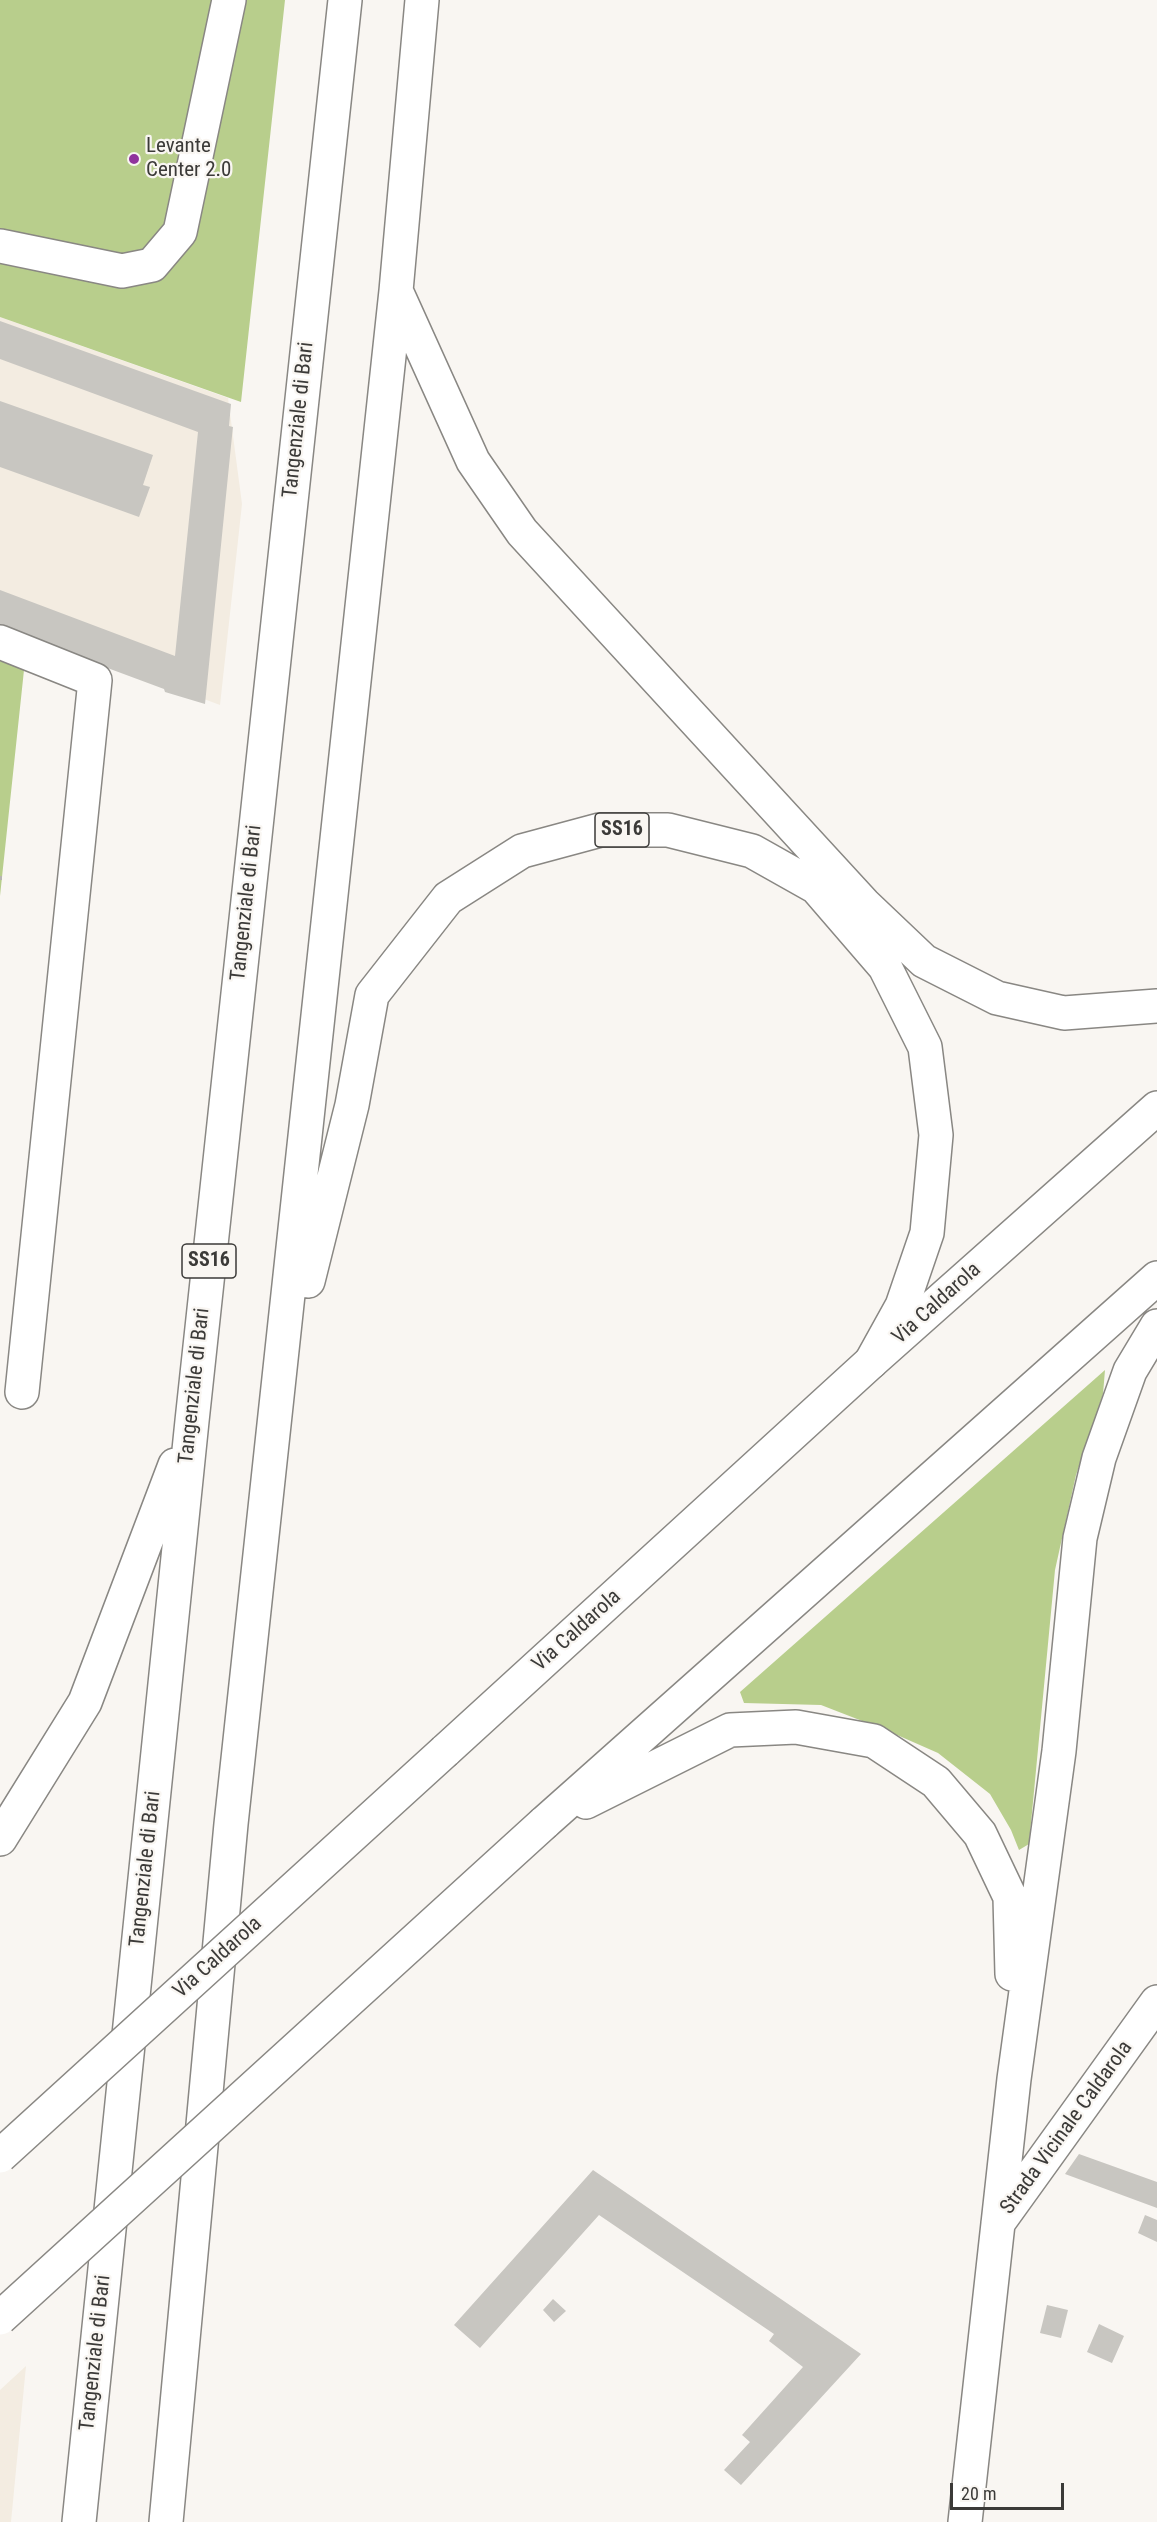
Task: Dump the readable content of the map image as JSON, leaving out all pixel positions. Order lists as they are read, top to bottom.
{
  "streets": {
    "main road": [
      "Tangenziale di Bari",
      "SS16",
      "Via Caldarola",
      "Strada Vicinale Caldarola"
    ]
  },
  "crossings": [
    ["Tangenziale di Bari", "SS16"],
    ["SS16", "Via Caldarola"]
  ],
  "places": ["Levante Center 2.0"],
  "scale_bar": "20 m"
}
